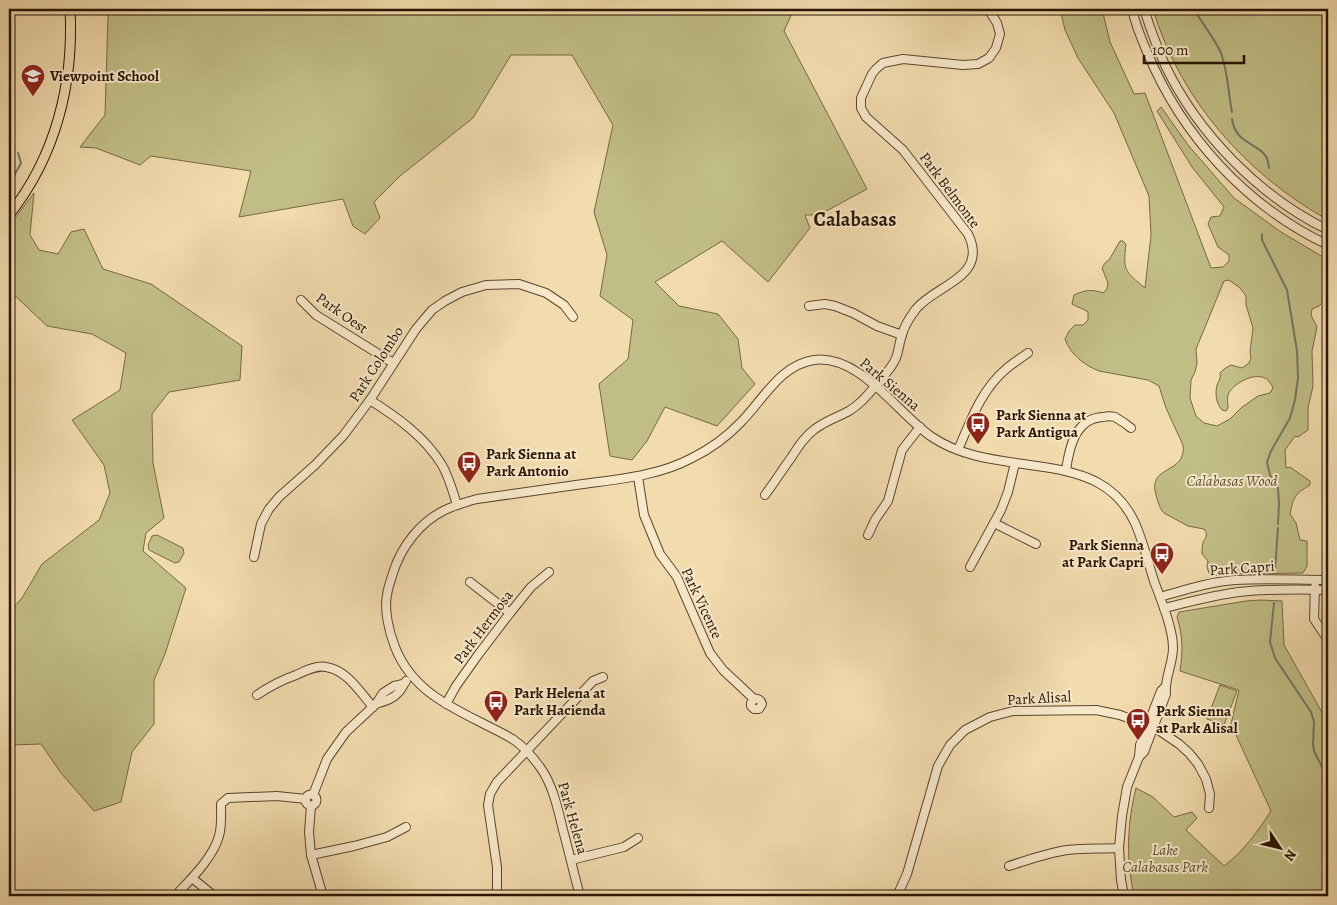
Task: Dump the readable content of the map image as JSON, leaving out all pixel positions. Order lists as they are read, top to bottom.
{
  "streets": {
    "street": [
      "Park Belmonte",
      "Park Oest",
      "Park Colombo",
      "Park Sienna",
      "Park Capri",
      "Park Vicente",
      "Park Hermosa",
      "Park Alisal",
      "Park Helena"
    ]
  },
  "crossings": [
    ["Park Belmonte", "Park Sienna"],
    ["Park Oest", "Park Colombo"],
    ["Park Sienna", "Park Capri"],
    ["Park Sienna", "Park Vicente"],
    ["Park Sienna", "Park Alisal"],
    ["Park Sienna", "Park Helena"],
    ["Park Hermosa", "Park Helena"]
  ],
  "districts": ["Calabasas"],
  "parks": ["Calabasas Wood", "Lake Calabasas Park"],
  "places": {
    "school or university": ["Viewpoint School"],
    "bus stop": [
      "Park Sienna at Park Antigua",
      "Park Sienna at Park Antonio",
      "Park Sienna at Park Capri",
      "Park Helena at Park Hacienda",
      "Park Sienna at Park Alisal"
    ]
  },
  "scale_bar": "100 m",
  "north": "bottom right"
}
